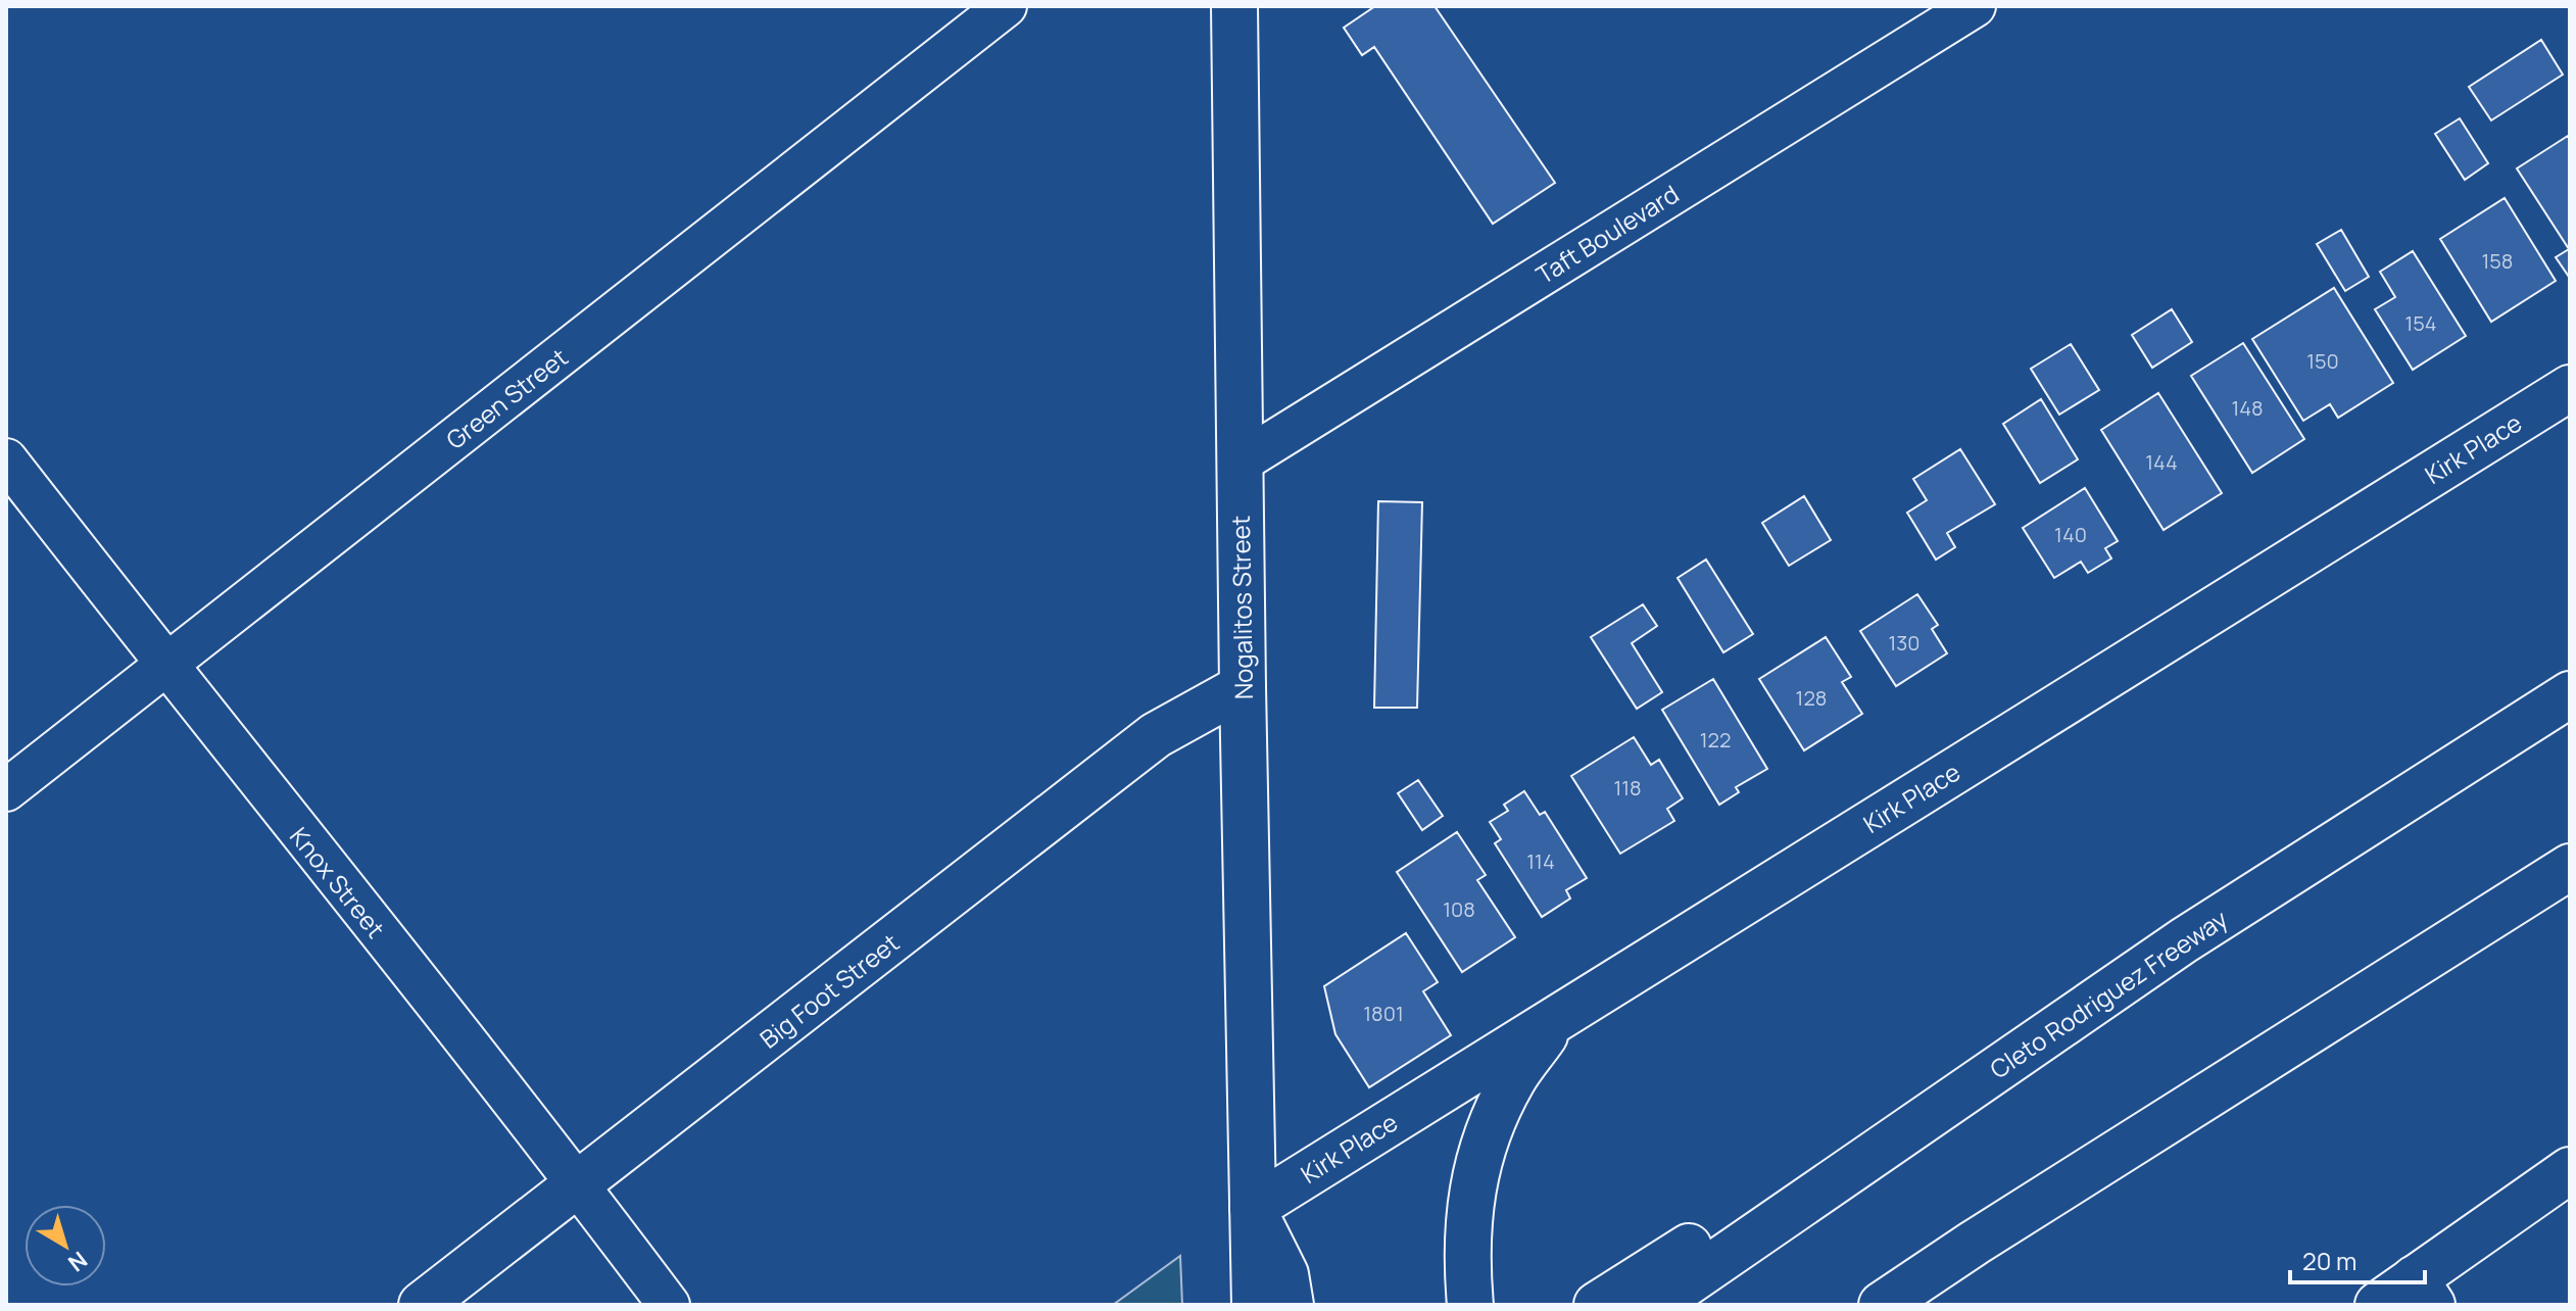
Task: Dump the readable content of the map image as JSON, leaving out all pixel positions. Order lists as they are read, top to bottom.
{
  "streets": {
    "main road": [
      "Kirk Place",
      "Nogalitos Street",
      "Big Foot Street",
      "Cleto Rodriguez Freeway"
    ],
    "street": ["Taft Boulevard", "Green Street", "Knox Street"]
  },
  "crossings": [
    ["Taft Boulevard", "Nogalitos Street"],
    ["Green Street", "Knox Street"],
    ["Kirk Place", "Nogalitos Street"],
    ["Nogalitos Street", "Big Foot Street"],
    ["Knox Street", "Big Foot Street"]
  ],
  "house_numbers": [
    "158",
    "154",
    "150",
    "148",
    "144",
    "140",
    "130",
    "128",
    "122",
    "118",
    "114",
    "108",
    "1801"
  ],
  "scale_bar": "20 m",
  "north": "bottom right"
}
